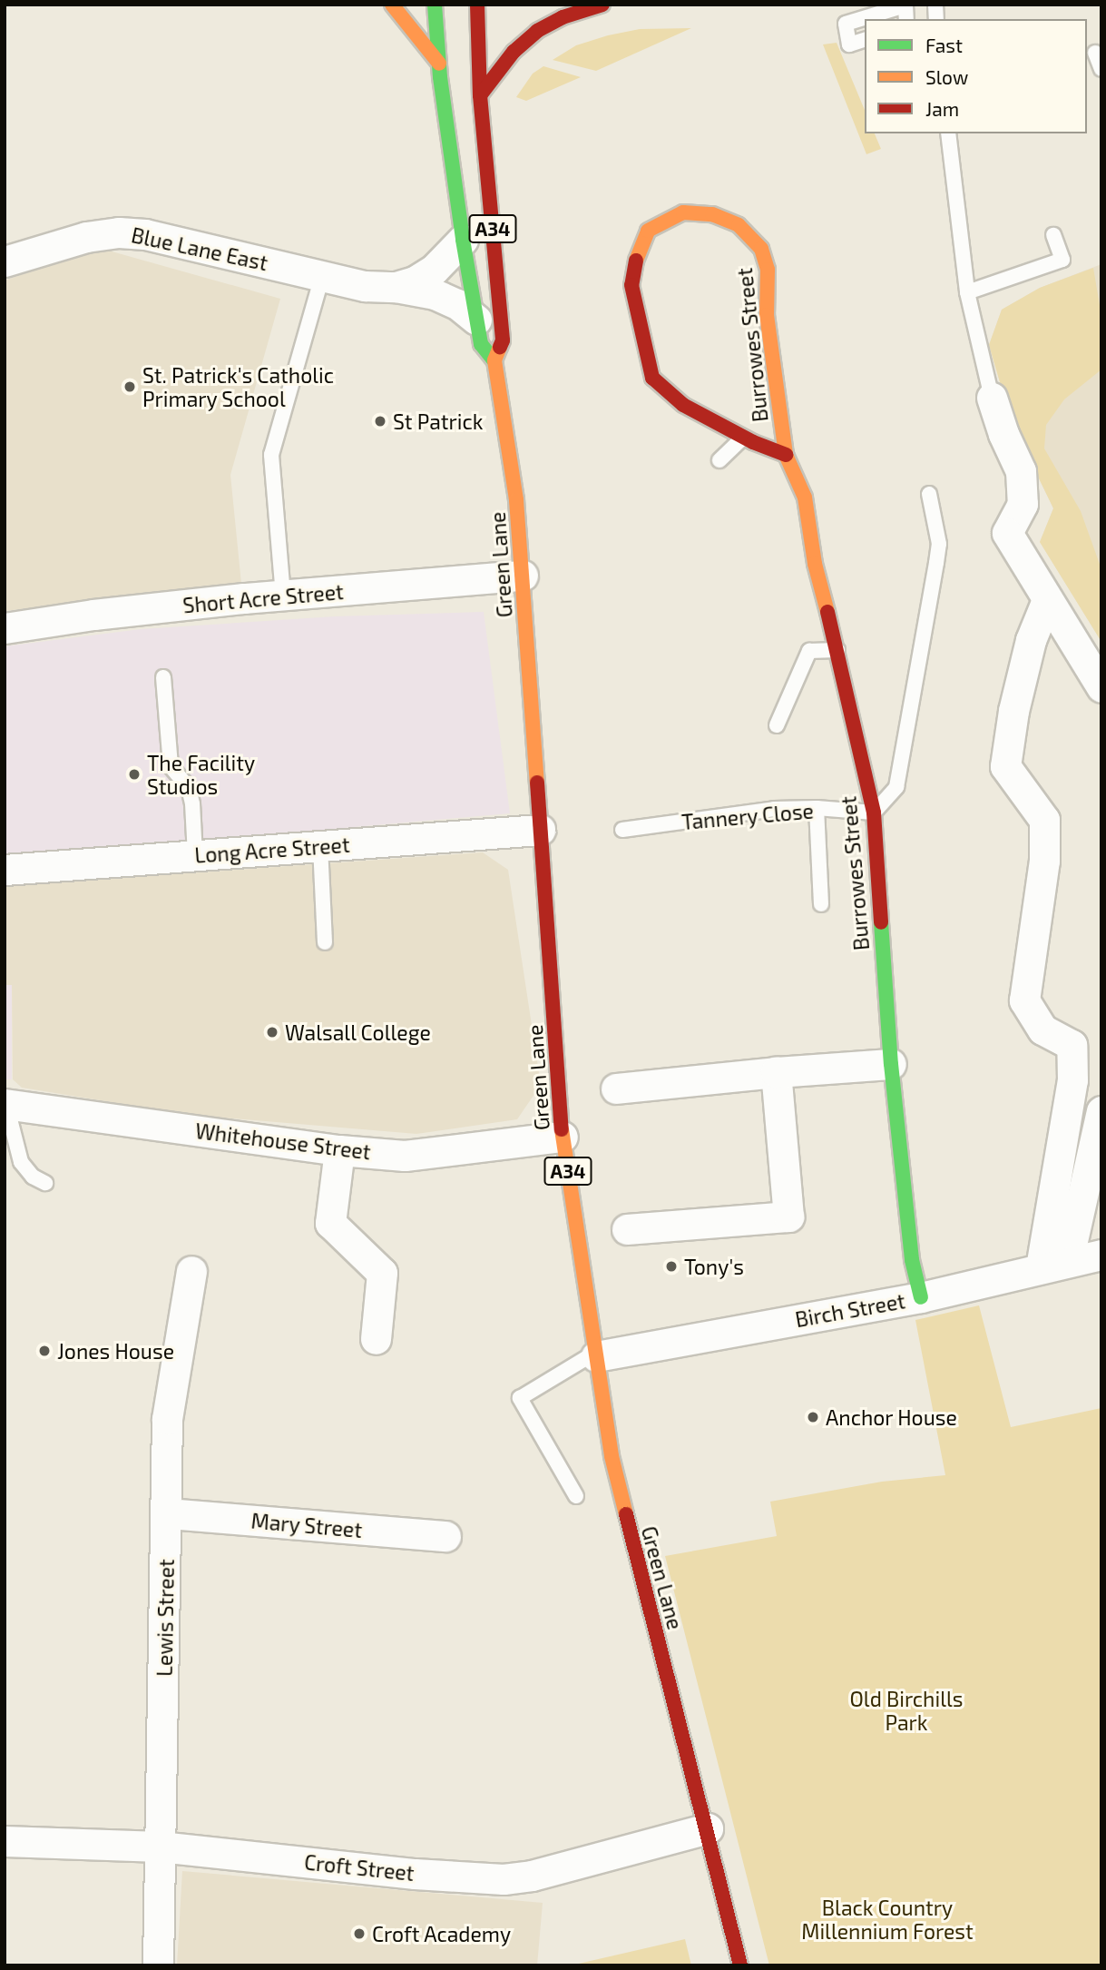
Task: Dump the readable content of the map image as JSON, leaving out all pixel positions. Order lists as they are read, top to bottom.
{
  "streets": {
    "main road": ["A34", "Burrowes Street", "Green Lane"],
    "street": [
      "Blue Lane East",
      "Short Acre Street",
      "Long Acre Street",
      "Whitehouse Street",
      "Birch Street",
      "Mary Street",
      "Lewis Street",
      "Croft Street"
    ],
    "lane": ["Tannery Close"]
  },
  "crossings": [
    ["Blue Lane East", "Green Lane"],
    ["Burrowes Street", "Tannery Close"],
    ["Burrowes Street", "Birch Street"],
    ["Green Lane", "Short Acre Street"],
    ["Green Lane", "Long Acre Street"],
    ["Green Lane", "Whitehouse Street"],
    ["Green Lane", "Birch Street"],
    ["Green Lane", "Croft Street"],
    ["Mary Street", "Lewis Street"],
    ["Lewis Street", "Croft Street"]
  ],
  "parks": ["Old Birchills Park", "Black Country Millennium Forest"],
  "places": [
    "St. Patrick's Catholic Primary School",
    "St Patrick",
    "The Facility Studios",
    "Walsall College",
    "Tony's",
    "Jones House",
    "Anchor House",
    "Croft Academy"
  ],
  "legend": ["Fast", "Slow", "Jam"]
}
